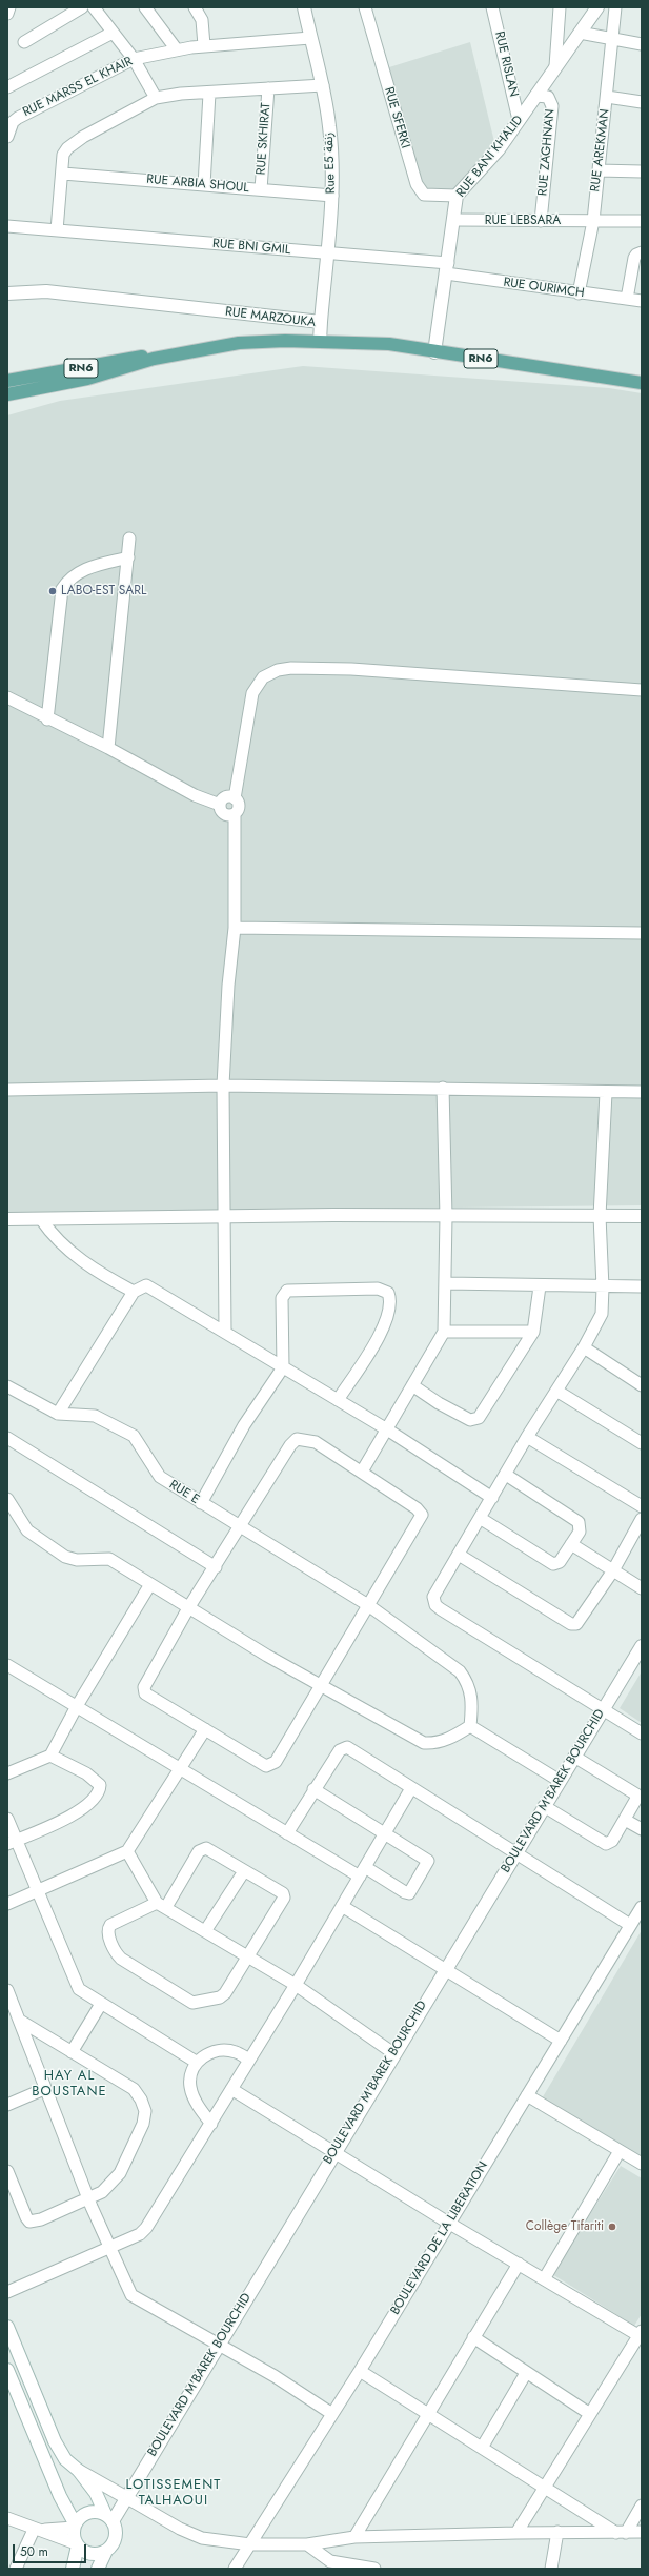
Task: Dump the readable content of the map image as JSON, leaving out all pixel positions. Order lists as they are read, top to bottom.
{
  "streets": {
    "main road": ["RUE MARZOUKA", "RN6"],
    "street": [
      "RUE RISLAN",
      "RUE MARSS EL KHAIR",
      "RUE SFERKI",
      "RUE SKHIRAT",
      "RUE AREKMAN",
      "RUE ZAGHNAN",
      "RUE BANI KHALID",
      "Rue E5 زنقة",
      "RUE ARBIA SHOUL",
      "RUE LEBSARA",
      "RUE BNI GMIL",
      "RUE OURIMCH",
      "RUE E",
      "BOULEVARD M'BAREK BOURCHID",
      "BOULEVARD DE LA LIBERATION"
    ]
  },
  "crossings": [
    ["RUE RISLAN", "RUE BANI KHALID"],
    ["RUE MARSS EL KHAIR", "Rue E5 زنقة"],
    ["RUE SFERKI", "RUE BANI KHALID"],
    ["RUE SKHIRAT", "RUE ARBIA SHOUL"],
    ["RUE AREKMAN", "RUE LEBSARA"],
    ["RUE AREKMAN", "RUE OURIMCH"],
    ["RUE ZAGHNAN", "RUE BANI KHALID"],
    ["RUE ZAGHNAN", "RUE LEBSARA"],
    ["RUE BANI KHALID", "RUE LEBSARA"],
    ["RUE BANI KHALID", "RUE BNI GMIL"],
    ["RUE BANI KHALID", "RUE OURIMCH"],
    ["RUE BANI KHALID", "RUE MARZOUKA"],
    ["Rue E5 زنقة", "RUE ARBIA SHOUL"],
    ["Rue E5 زنقة", "RUE BNI GMIL"],
    ["Rue E5 زنقة", "RUE MARZOUKA"],
    ["RUE BNI GMIL", "RUE OURIMCH"],
    ["RUE MARZOUKA", "RN6"]
  ],
  "districts": ["HAY AL BOUSTANE", "LOTISSEMENT TALHAOUI"],
  "places": ["LABO-EST SARL", "Collège Tifariti"],
  "scale_bar": "50 m"
}
